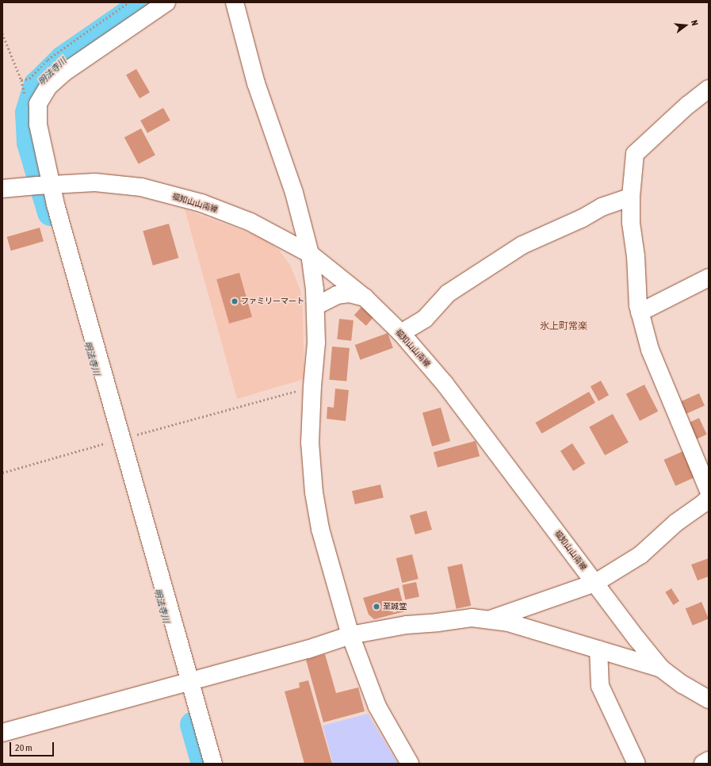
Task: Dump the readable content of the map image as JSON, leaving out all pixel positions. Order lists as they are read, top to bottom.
{
  "streets": {
    "street": ["福知山山南線"]
  },
  "districts": ["氷上町常楽"],
  "water": ["明法寺川"],
  "places": ["ファミリーマート", "至誠堂"],
  "scale_bar": "20 m",
  "north": "right"
}
